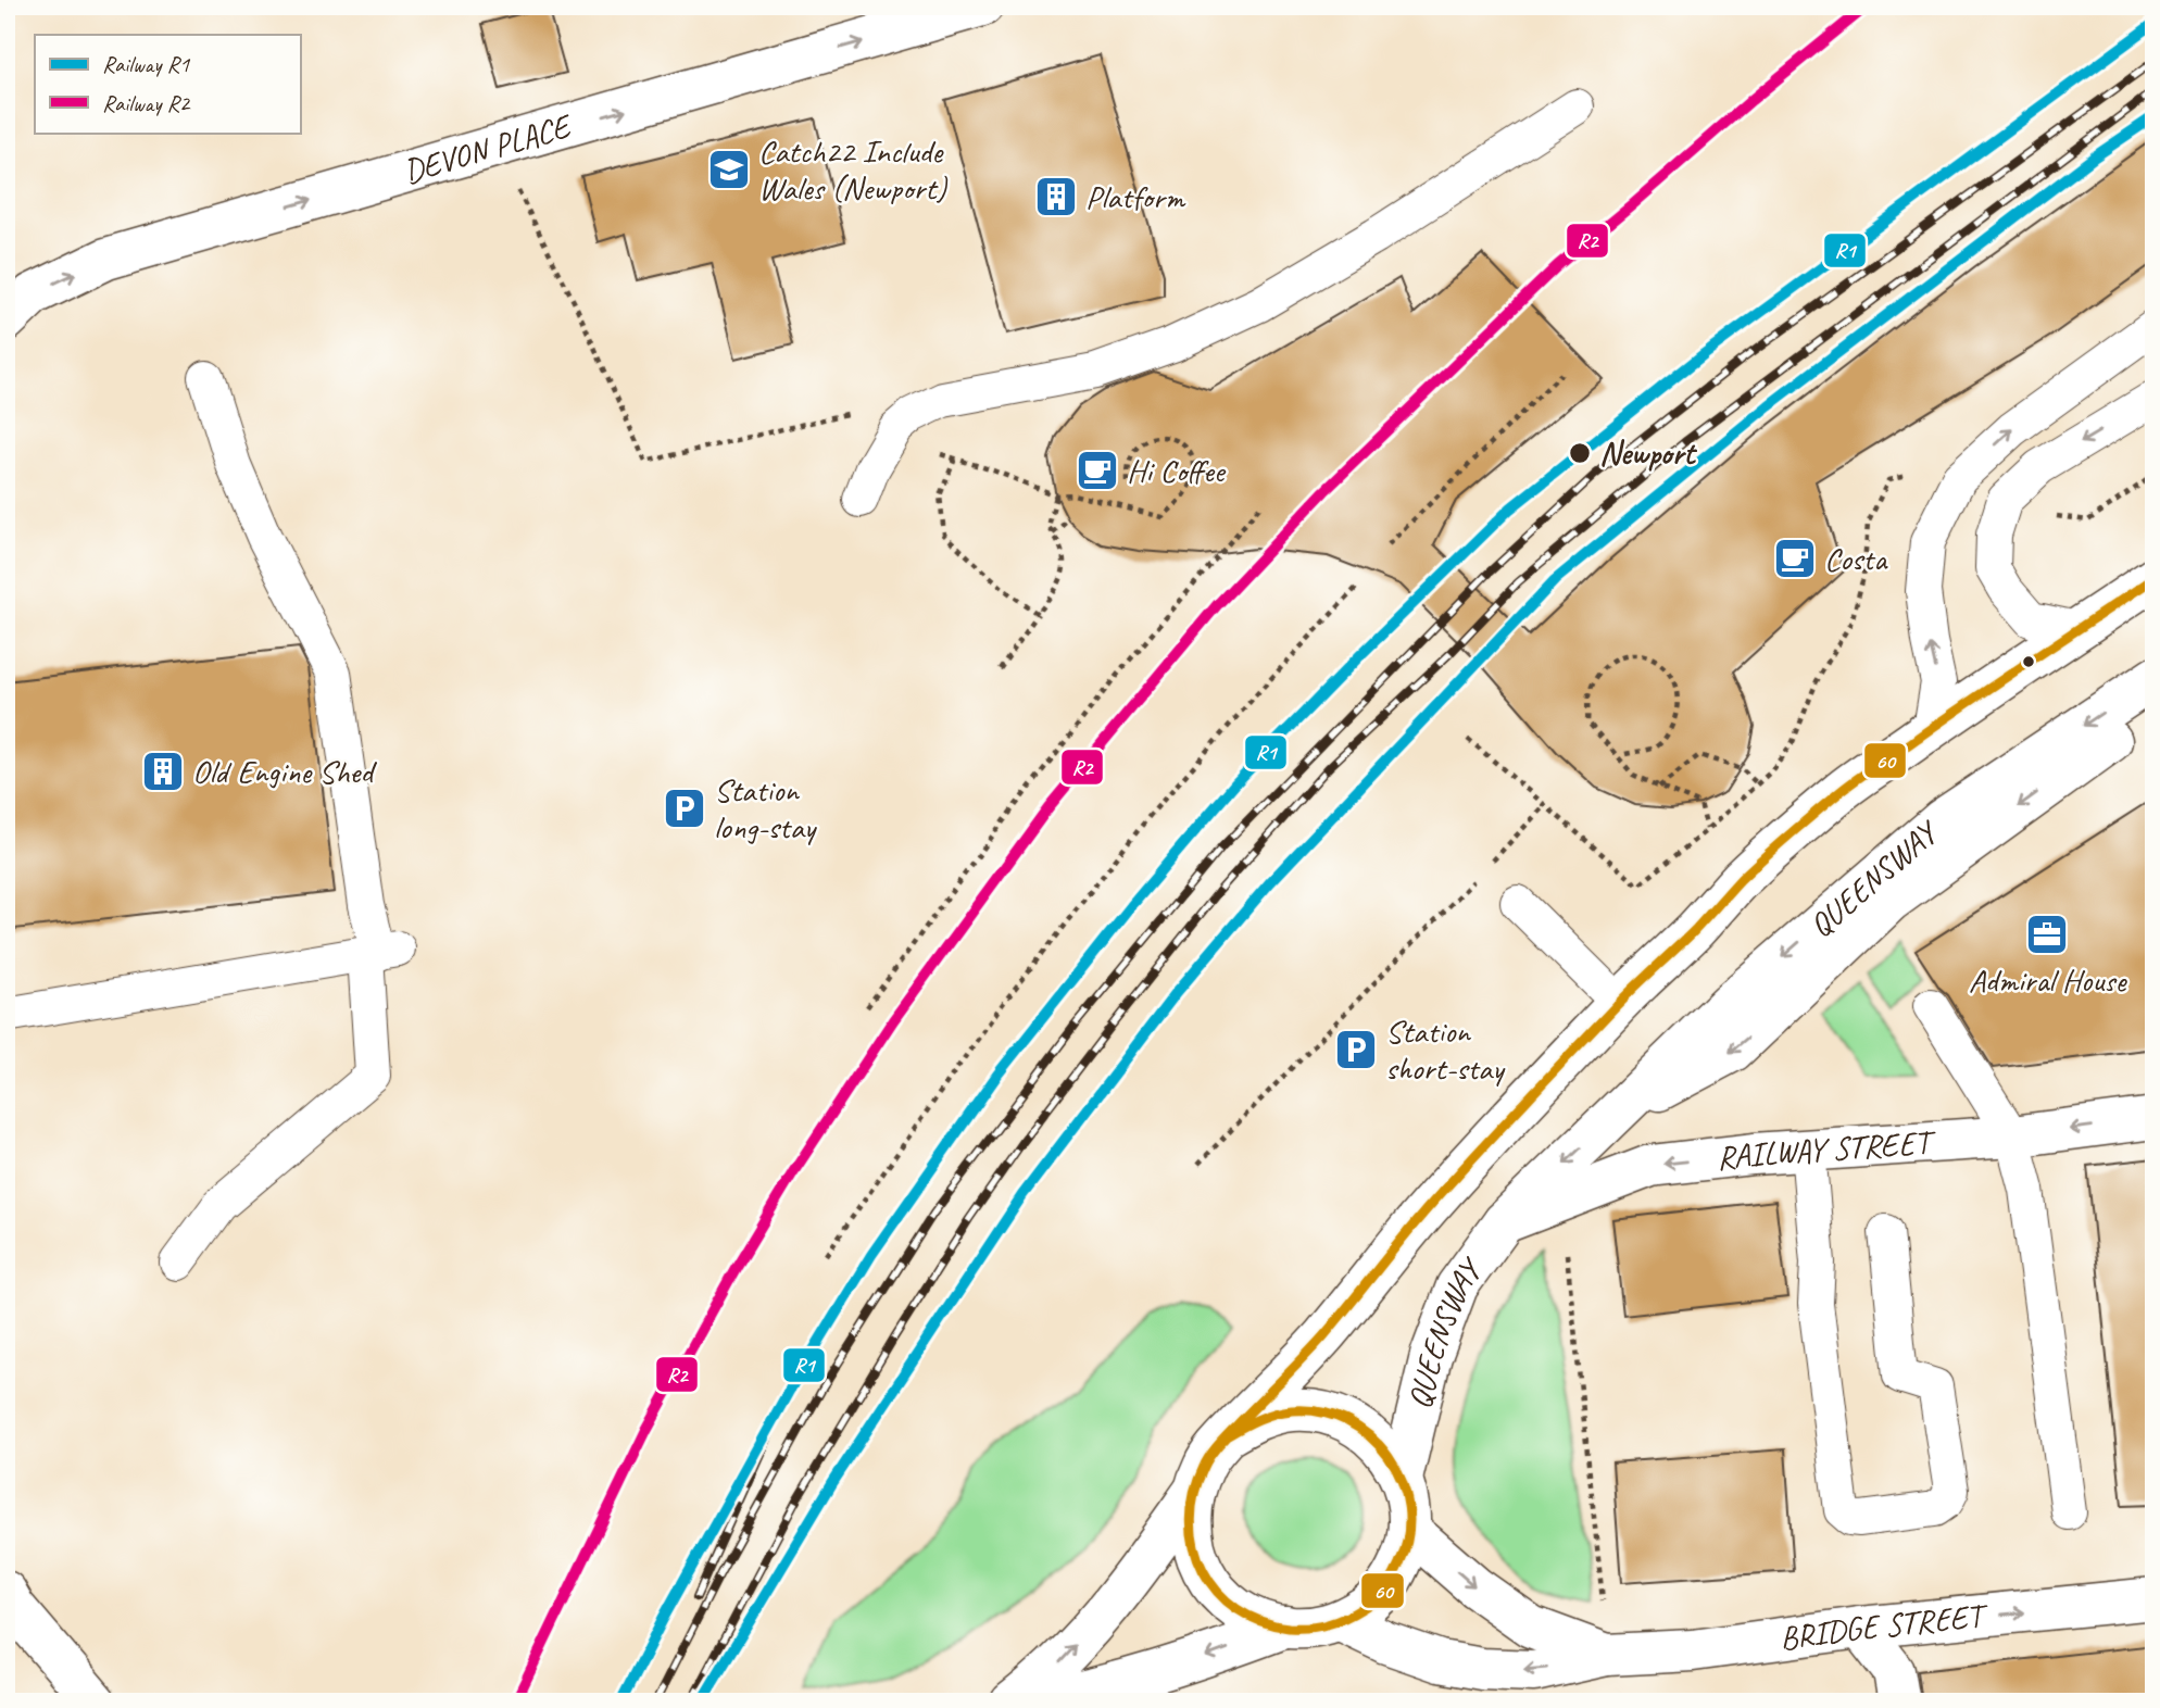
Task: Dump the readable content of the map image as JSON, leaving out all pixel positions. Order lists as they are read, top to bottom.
{
  "streets": {
    "main road": [
      "DEVON PLACE",
      "QUEENSWAY",
      "RAILWAY STREET",
      "BRIDGE STREET"
    ]
  },
  "crossings": [
    ["QUEENSWAY", "RAILWAY STREET"],
    ["QUEENSWAY", "BRIDGE STREET"]
  ],
  "one_way": ["DEVON PLACE", "RAILWAY STREET"],
  "places": {
    "school or university": ["Catch22 Include Wales (Newport)"],
    "building": ["Platform", "Old Engine Shed"],
    "other": ["Newport"],
    "cafe": ["Hi Coffee", "Costa"],
    "parking": ["Station long-stay", "Station short-stay"],
    "office": ["Admiral House"]
  },
  "lines": ["rail line R2", "rail line R1", "transit line 60"],
  "legend": ["Railway R1", "Railway R2"]
}
